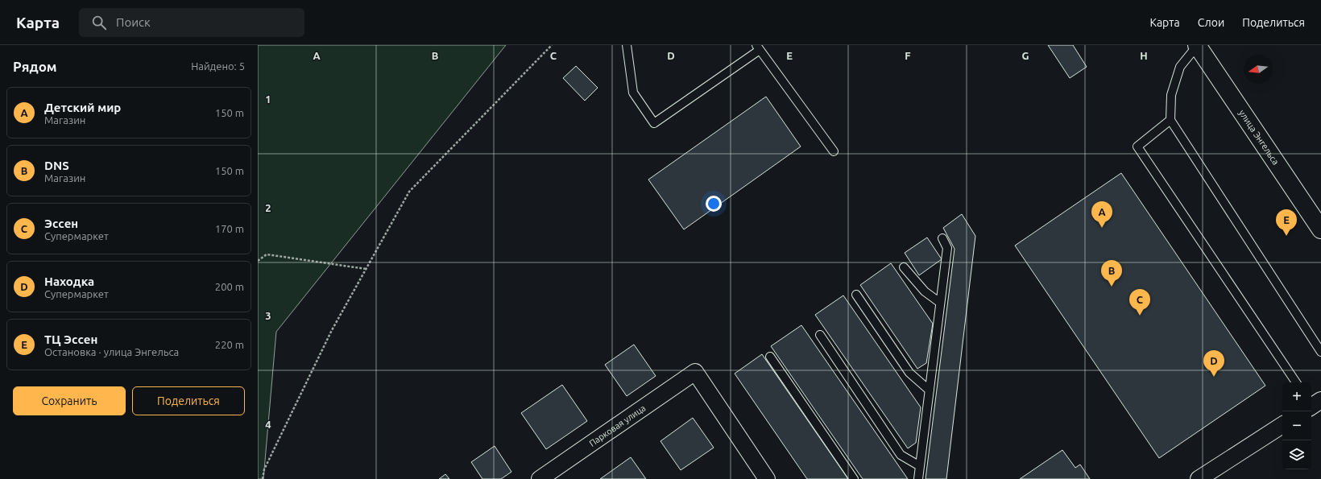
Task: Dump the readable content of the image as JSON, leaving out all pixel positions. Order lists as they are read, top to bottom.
{
  "streets": {
    "main road": ["улица Энгельса"],
    "street": ["Парковая улица"]
  },
  "north": "left",
  "page": {
    "header": "Карта",
    "search": "Поиск",
    "nav": ["Карта", "Слои", "Поделиться"],
    "heading": ["Рядом", "Найдено: 5"],
    "list": [
      {
        "mark": "A",
        "name": "Детский мир",
        "note": "Магазин",
        "value": "150 m"
      },
      {
        "mark": "B",
        "name": "DNS",
        "note": "Магазин",
        "value": "150 m"
      },
      {
        "mark": "C",
        "name": "Эссен",
        "note": "Супермаркет",
        "value": "170 m"
      },
      {
        "mark": "D",
        "name": "Находка",
        "note": "Супермаркет",
        "value": "200 m"
      },
      {
        "mark": "E",
        "name": "ТЦ Эссен",
        "note": "Остановка · улица Энгельса",
        "value": "220 m"
      }
    ],
    "pins": [
      "A",
      "E",
      "B",
      "C",
      "D"
    ],
    "buttons": ["Сохранить", "Поделиться"],
    "map_buttons": ["+", "−"]
  },
  "grid": {
    "columns": [
      "A",
      "B",
      "C",
      "D",
      "E",
      "F",
      "G",
      "H"
    ],
    "rows": [
      "1",
      "2",
      "3",
      "4"
    ]
  }
}
